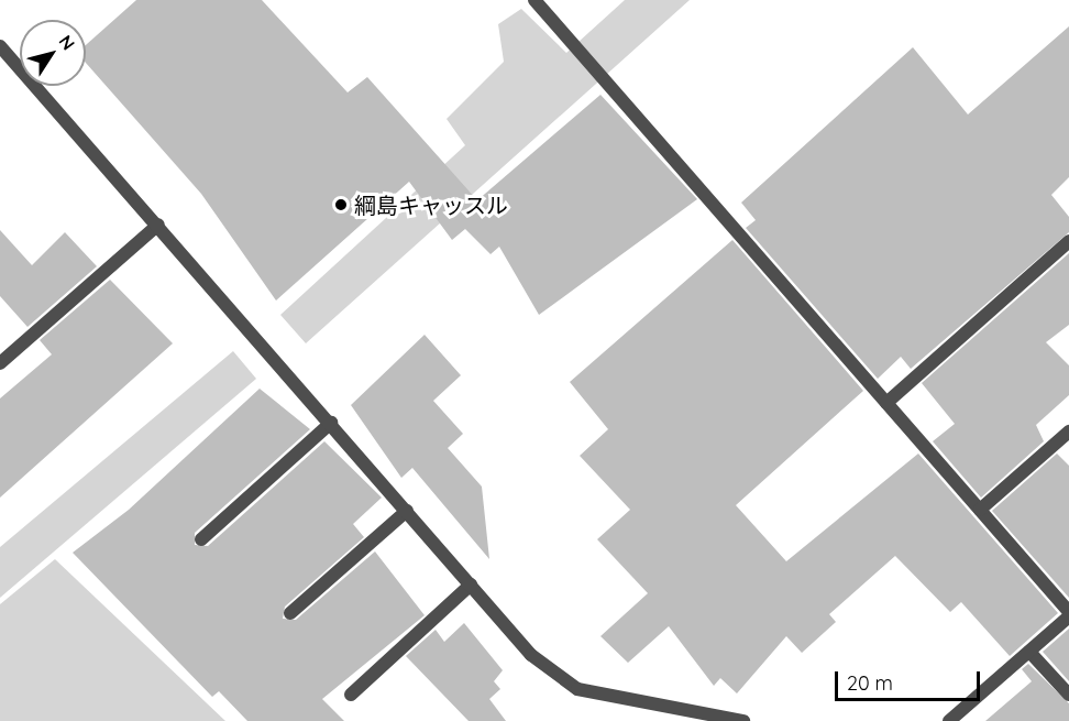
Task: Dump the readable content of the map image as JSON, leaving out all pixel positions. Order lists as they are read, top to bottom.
{
  "places": ["綱島キャッスル"],
  "scale_bar": "20 m",
  "north": "top right"
}
